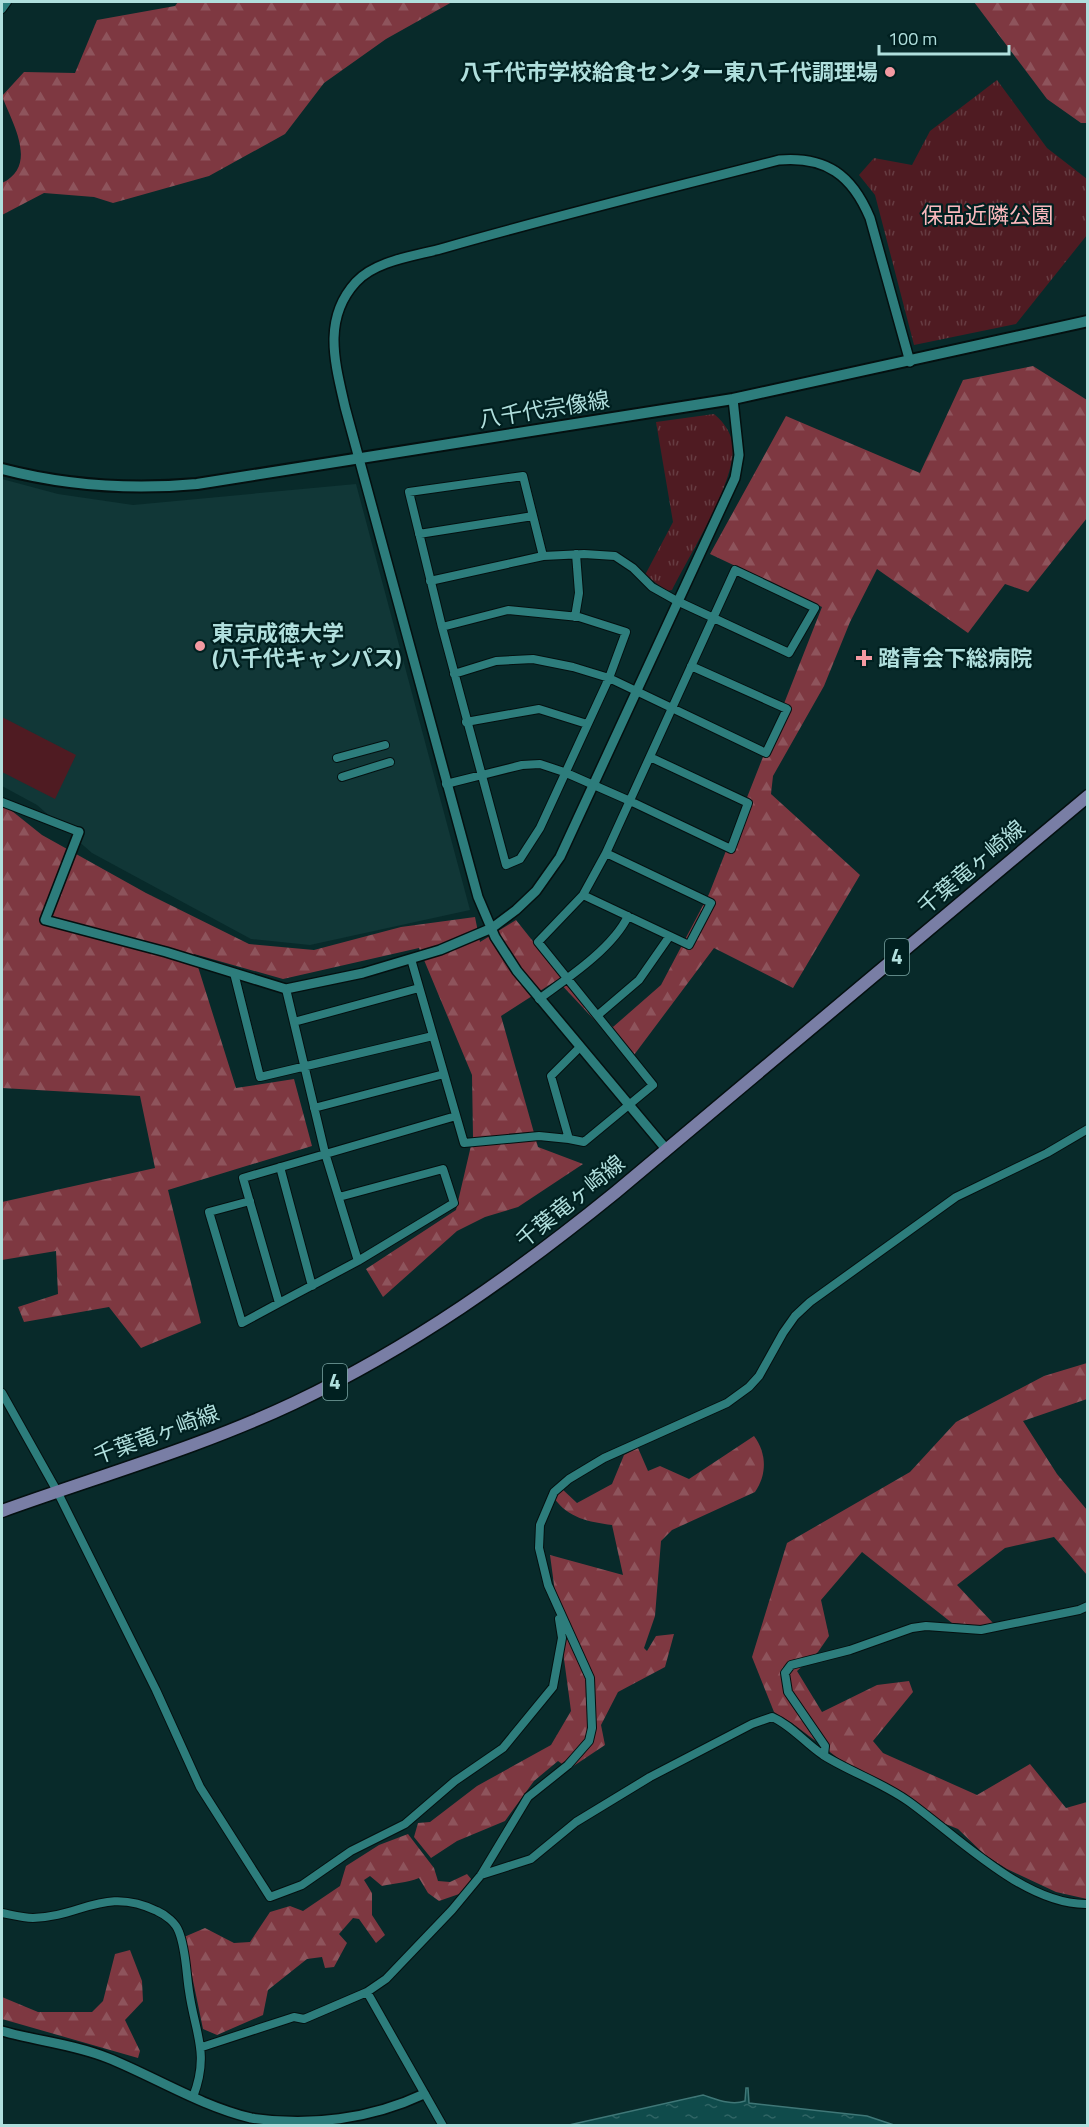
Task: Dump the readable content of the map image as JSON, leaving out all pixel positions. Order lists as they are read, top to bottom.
{
  "streets": {
    "main road": ["八千代宗像線", "千葉竜ヶ崎線", "4"]
  },
  "parks": ["保品近隣公園"],
  "places": {
    "other": ["八千代市学校給食センター東八千代調理場", "東京成徳大学 (八千代キャンパス)"],
    "health": ["踏青会下総病院"]
  },
  "scale_bar": "100 m"
}
